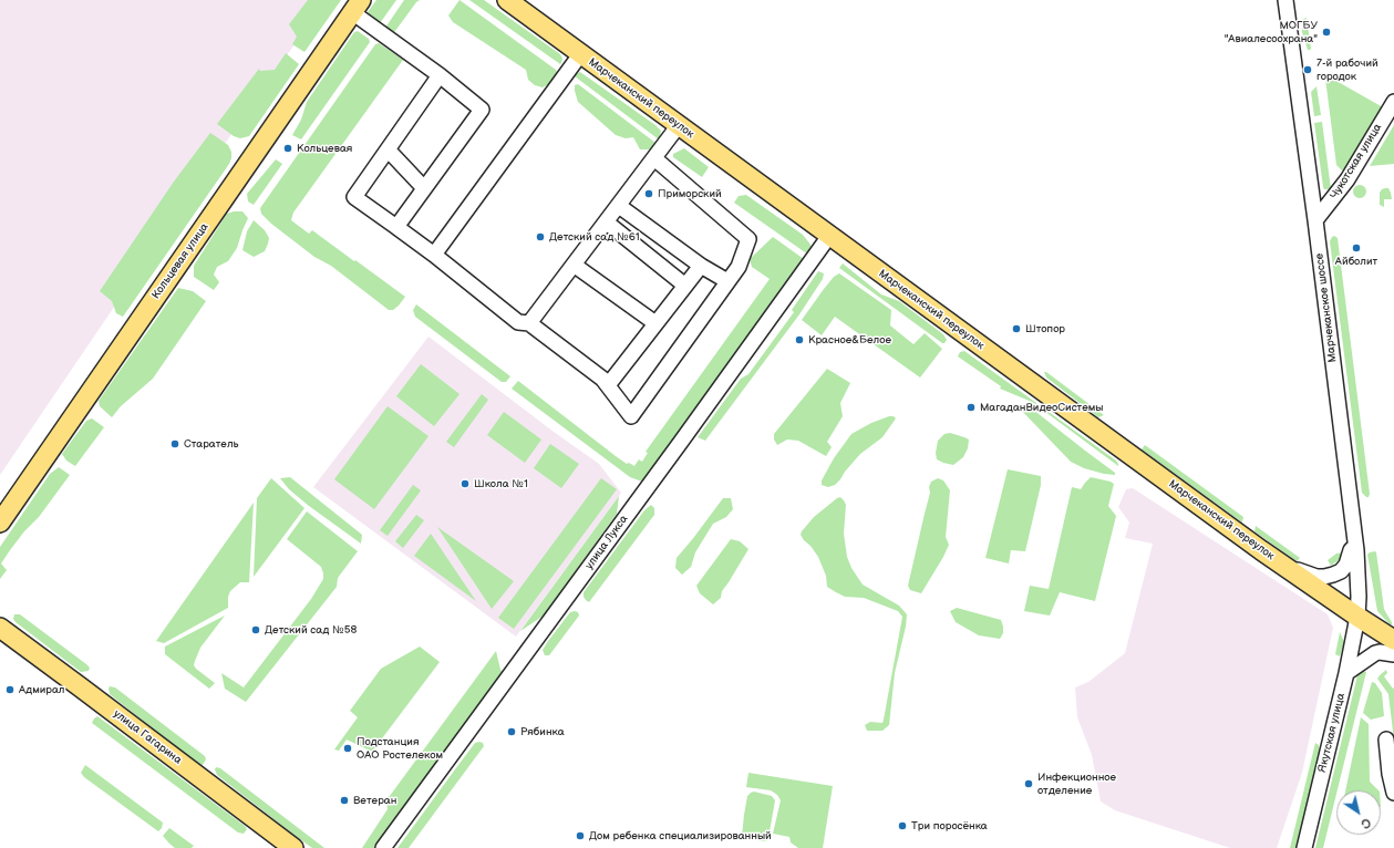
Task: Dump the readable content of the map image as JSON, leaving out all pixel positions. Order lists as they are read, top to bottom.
{
  "streets": {
    "main road": ["Марчеканский переулок", "Кольцевая улица", "улица Гагарина"],
    "street": [
      "Чукотская улица",
      "Марчеканское шоссе",
      "улица Лукса",
      "Якутская улица"
    ]
  },
  "crossings": [
    ["Марчеканский переулок", "Марчеканское шоссе"],
    ["Марчеканский переулок", "улица Лукса"],
    ["Марчеканский переулок", "Якутская улица"],
    ["Чукотская улица", "Марчеканское шоссе"],
    ["Марчеканское шоссе", "Якутская улица"]
  ],
  "places": [
    "МОГБУ \"Авиалесоохрана\"",
    "7-й рабочий городок",
    "Кольцевая",
    "Приморский",
    "Детский сад №61",
    "Айболит",
    "Штопор",
    "Красное&Белое",
    "МагаданВидеоСистемы",
    "Старатель",
    "Школа №1",
    "Детский сад №58",
    "Адмирал",
    "Рябинка",
    "Подстанция ОАО Ростелеком",
    "Инфекционное отделение",
    "Ветеран",
    "Три поросёнка",
    "Дом ребенка специализированный"
  ],
  "north": "bottom right"
}
